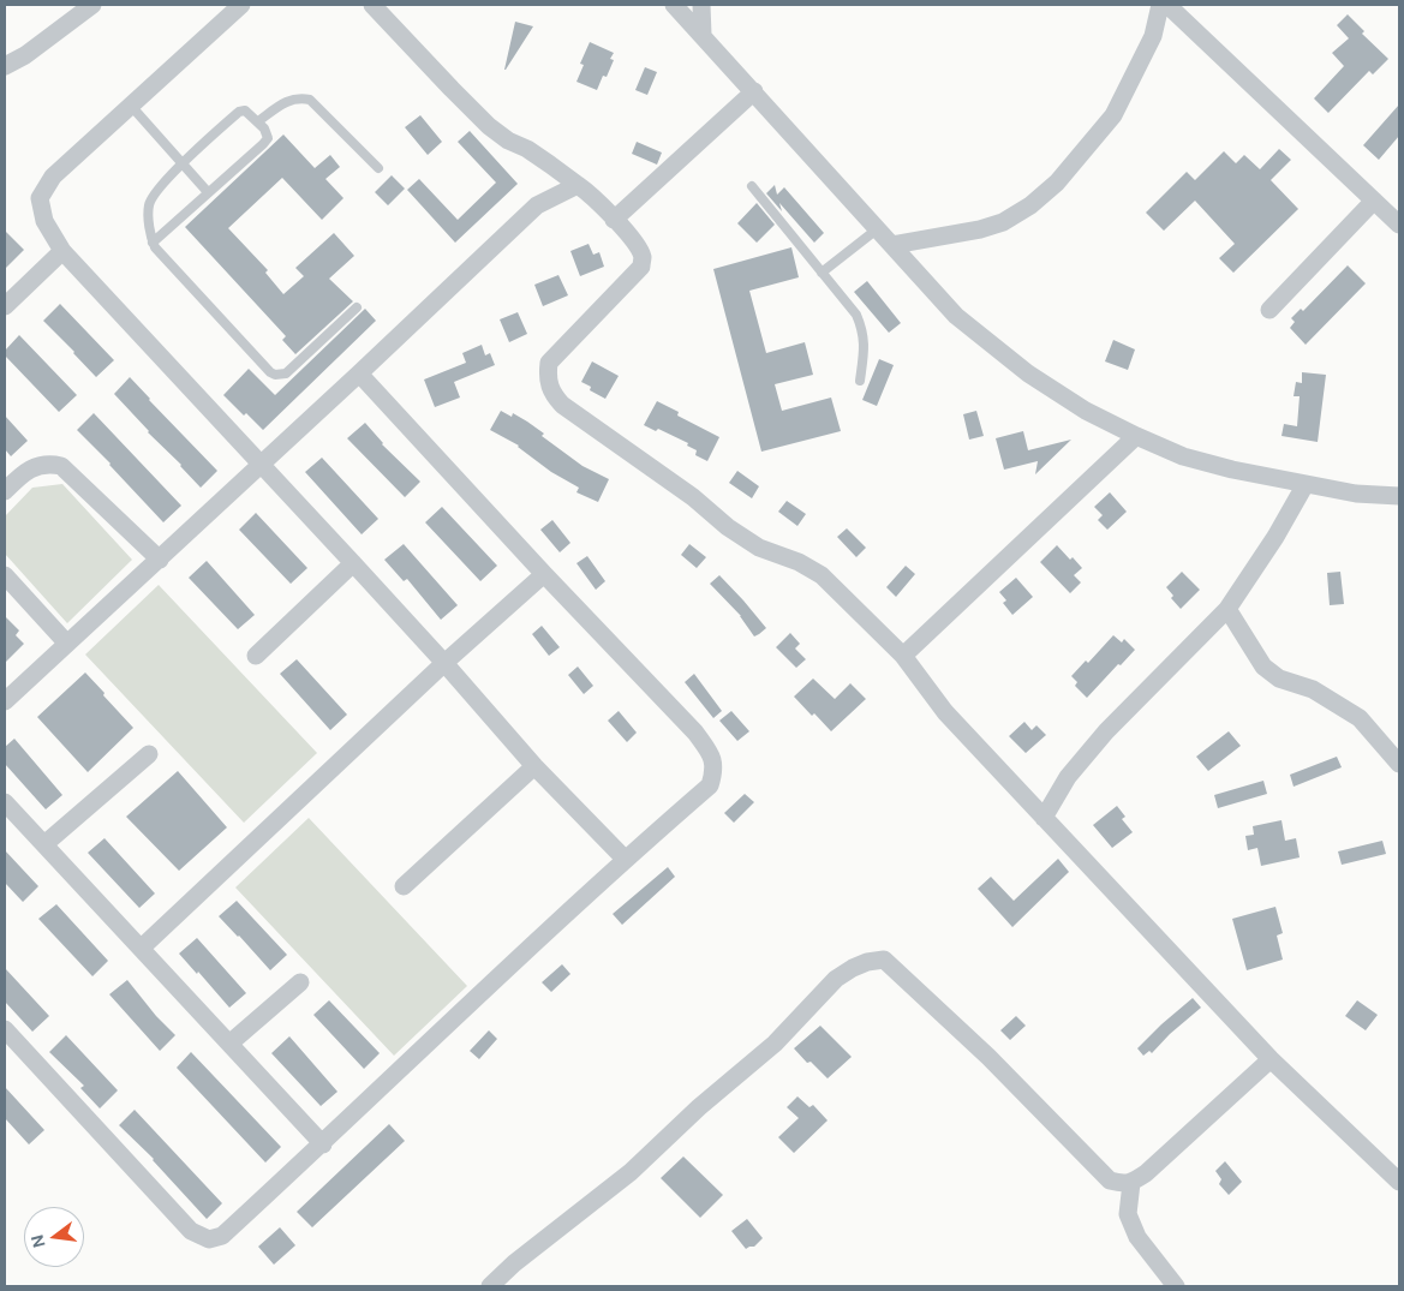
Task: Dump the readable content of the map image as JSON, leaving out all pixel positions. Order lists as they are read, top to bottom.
{
  "north": "left"
}
